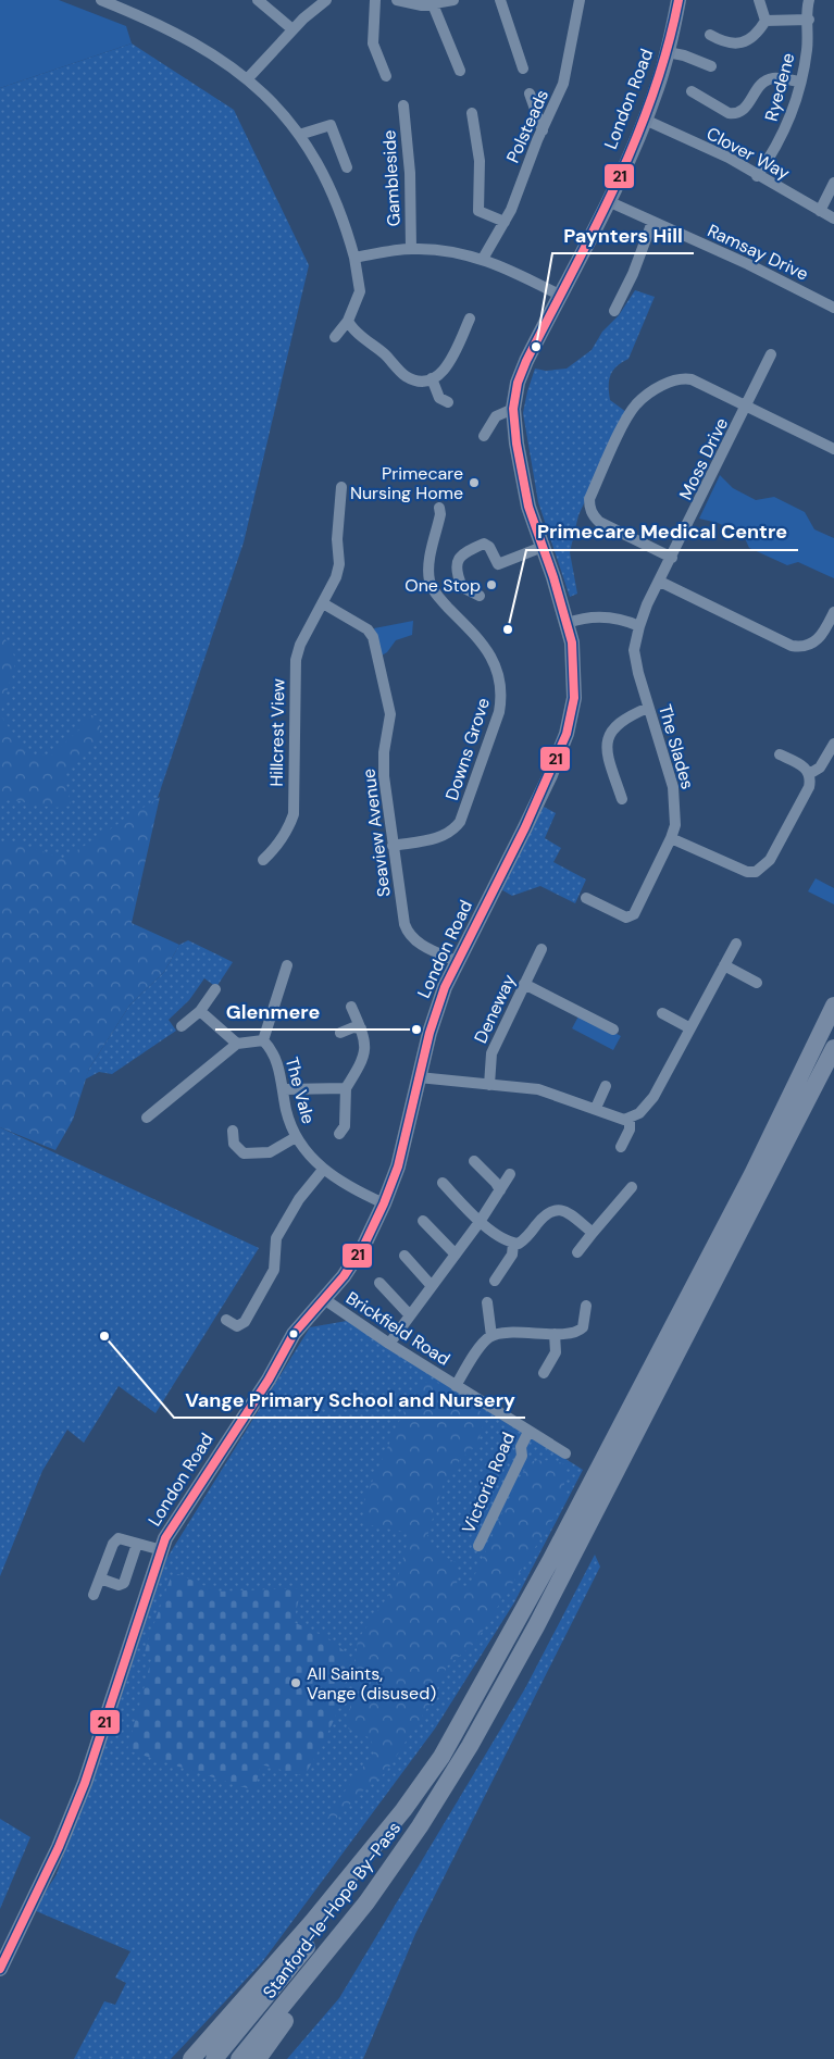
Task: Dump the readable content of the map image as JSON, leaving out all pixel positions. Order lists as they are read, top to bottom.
{
  "streets": {
    "highway": ["Stanford-le-Hope By-Pass"],
    "main road": ["London Road"],
    "street": [
      "Ryedene",
      "Polsteads",
      "Clover Way",
      "Gambleside",
      "Ramsay Drive",
      "Moss Drive",
      "Hillcrest View",
      "The Slades",
      "Downs Grove",
      "Seaview Avenue",
      "Deneway",
      "The Vale",
      "Brickfield Road",
      "Victoria Road"
    ]
  },
  "crossings": [
    ["Ryedene", "Clover Way"],
    ["London Road", "Clover Way"],
    ["London Road", "Ramsay Drive"],
    ["London Road", "Seaview Avenue"],
    ["London Road", "The Vale"],
    ["London Road", "Brickfield Road"],
    ["Moss Drive", "The Slades"],
    ["Hillcrest View", "Seaview Avenue"],
    ["Downs Grove", "Seaview Avenue"],
    ["Brickfield Road", "Victoria Road"]
  ],
  "places": [
    "Paynters Hill",
    "Primecare Nursing Home",
    "One Stop",
    "Primecare Medical Centre",
    "Glenmere",
    "Vange Primary School and Nursery",
    "All Saints, Vange (disused)"
  ],
  "lines": ["transit line 21"]
}
